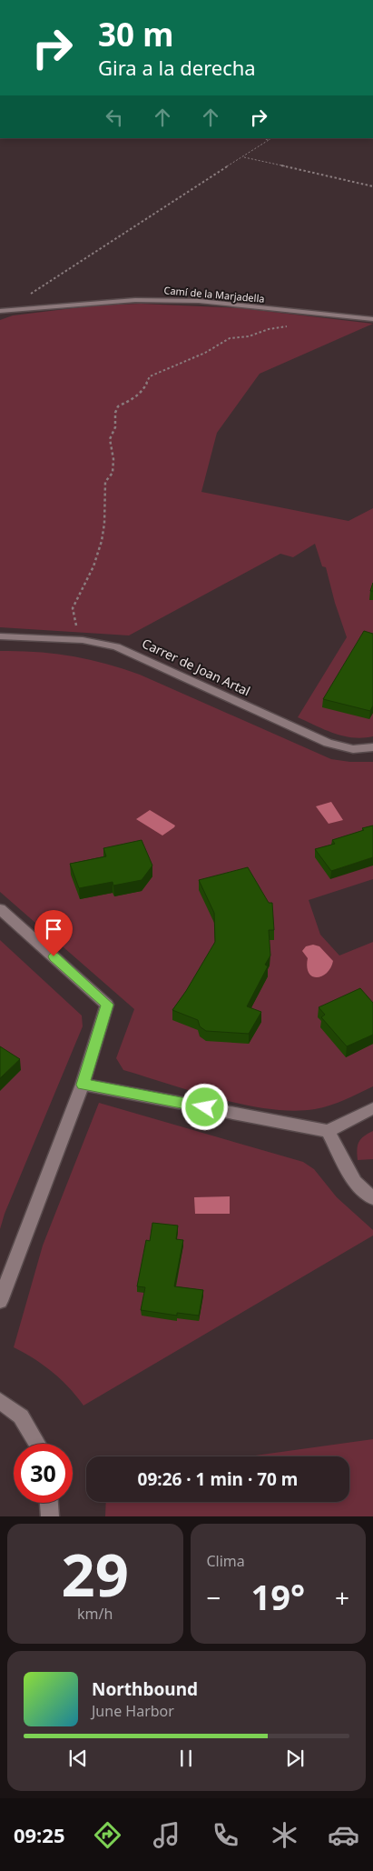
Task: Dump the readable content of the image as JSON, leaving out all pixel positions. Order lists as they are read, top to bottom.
{
  "streets": {
    "street": ["Camí de la Marjadella", "Carrer de Joan Artal"]
  },
  "page": {
    "turn": ["30 m", "Gira a la derecha"],
    "limit": "30",
    "trip": "09:26 · 1 min · 70 m",
    "tile": [
      ["29", "km/h"],
      "Clima"
    ],
    "heat": ["−", "19°", "+"],
    "song": ["Northbound", "June Harbor"],
    "tabs": "09:25"
  }
}
